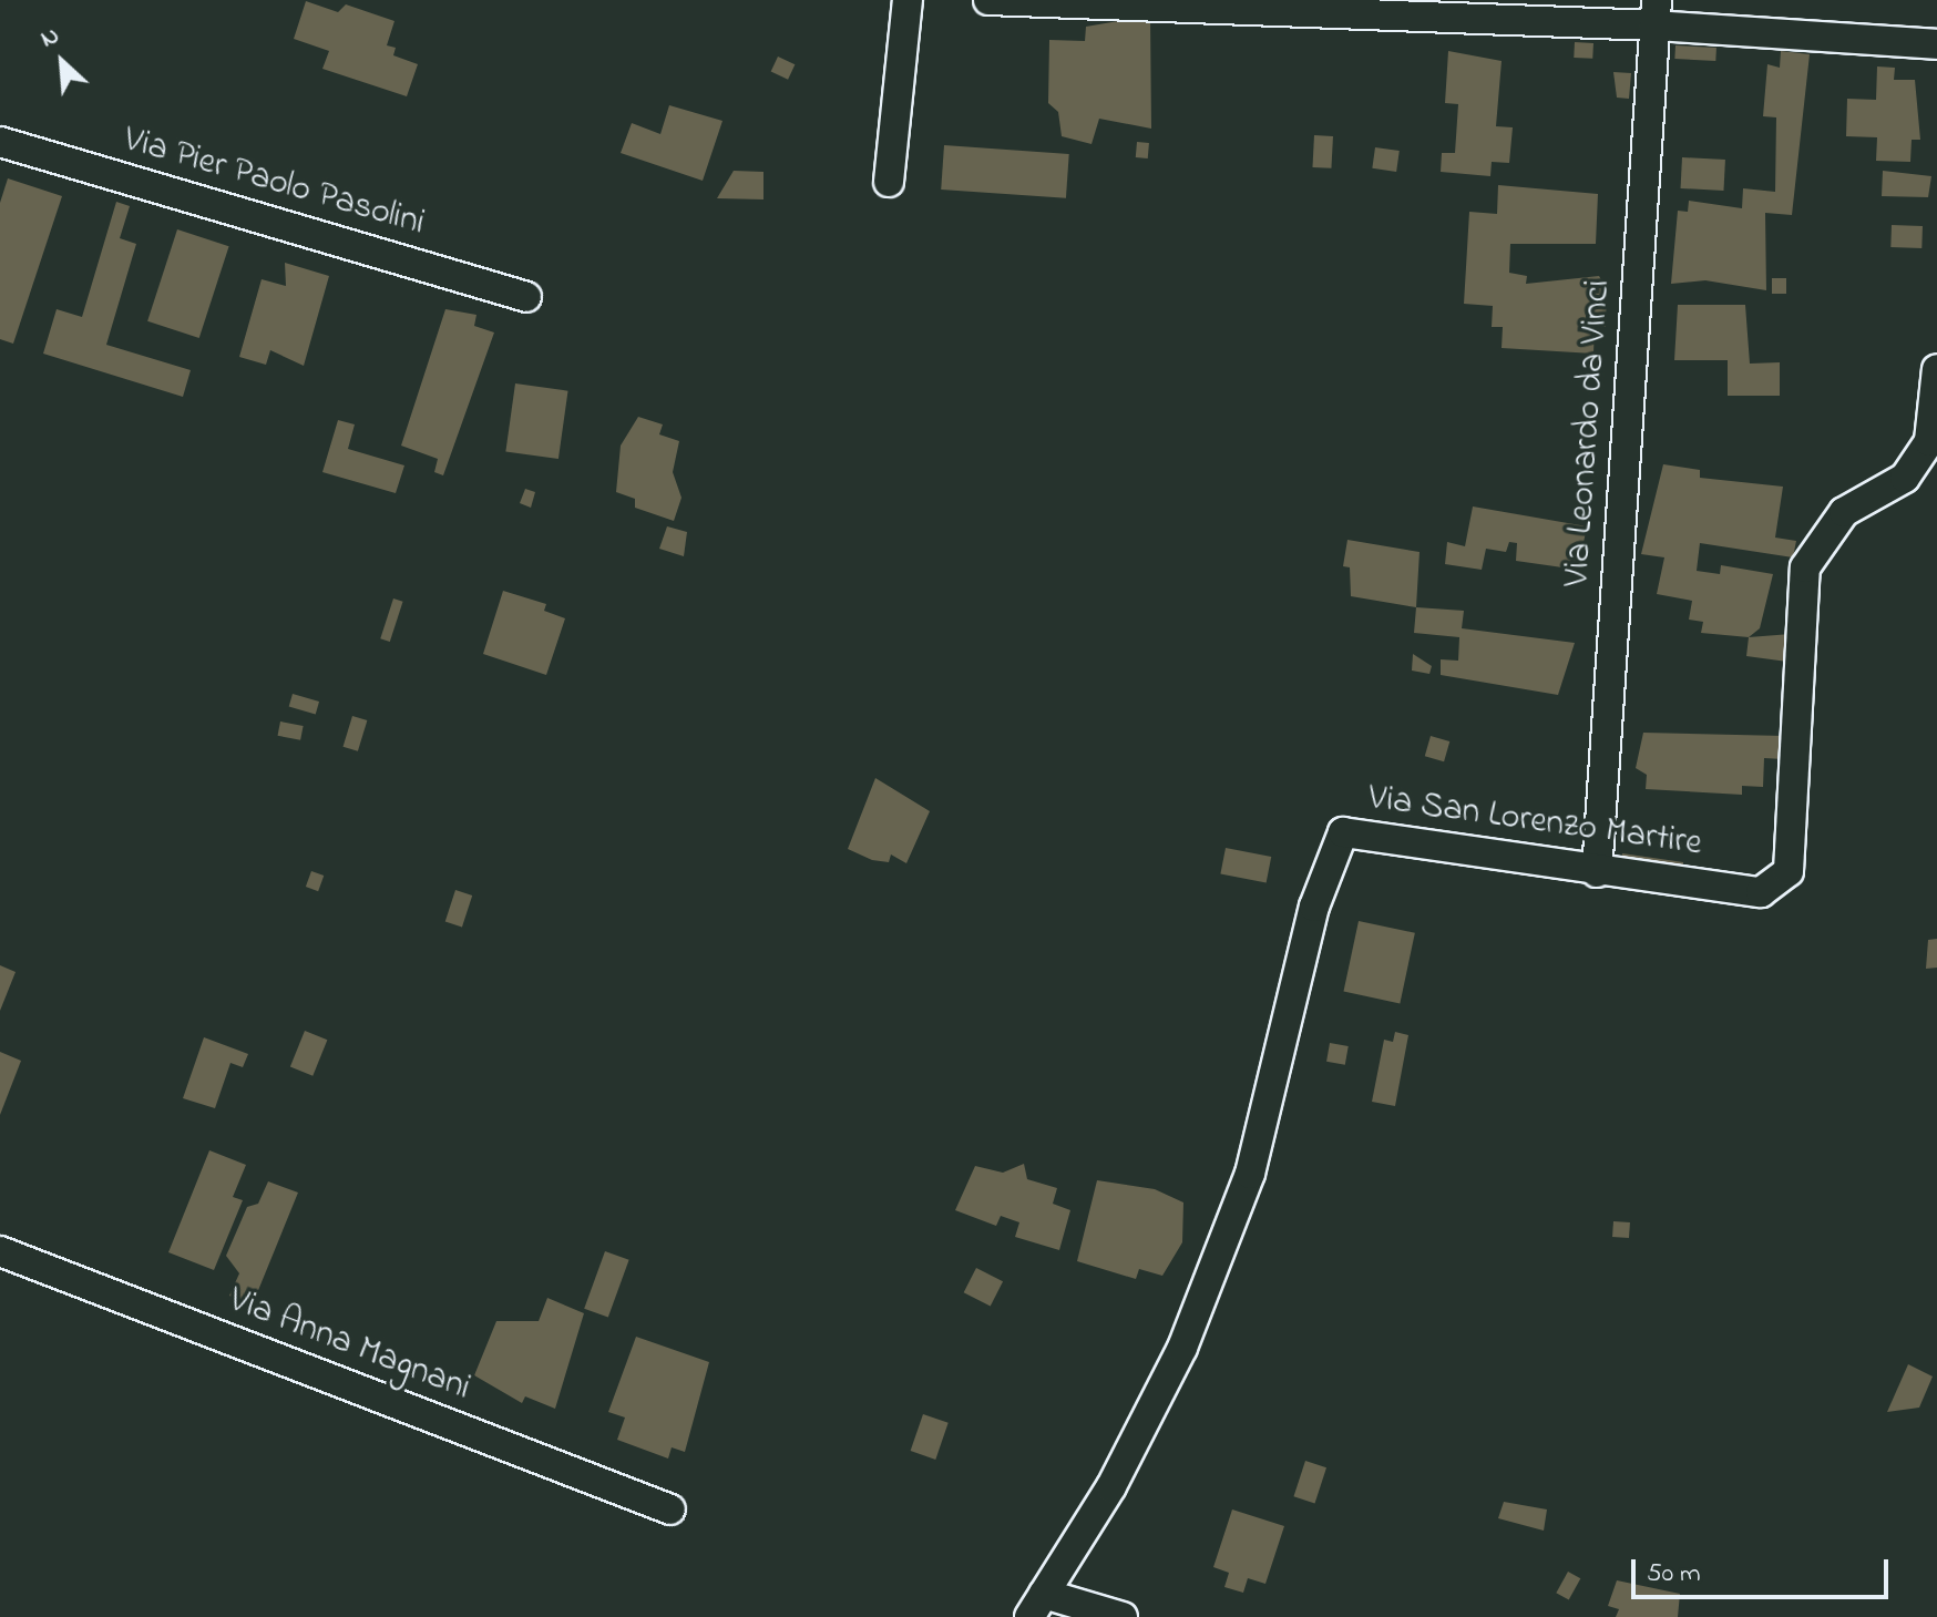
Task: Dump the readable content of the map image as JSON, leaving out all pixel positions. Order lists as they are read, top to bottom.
{
  "streets": {
    "street": [
      "Via Pier Paolo Pasolini",
      "Via Leonardo da Vinci",
      "Via San Lorenzo Martire",
      "Via Anna Magnani"
    ]
  },
  "crossings": [
    ["Via Leonardo da Vinci", "Via San Lorenzo Martire"]
  ],
  "scale_bar": "50 m",
  "north": "top left"
}
